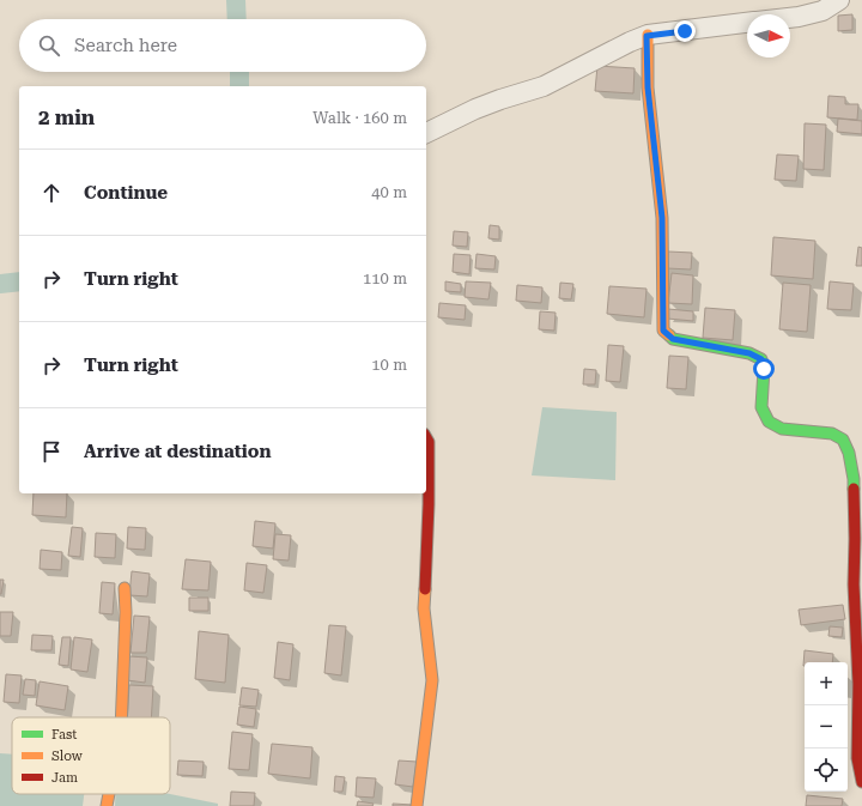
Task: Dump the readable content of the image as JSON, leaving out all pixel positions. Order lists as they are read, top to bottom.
{
  "legend": ["Fast", "Slow", "Jam"],
  "north": "right",
  "page": {
    "search": "Search here",
    "heading": ["2 min", "Walk · 160 m"],
    "list": [
      ["Continue", "40 m"],
      ["Turn right", "110 m"],
      ["Turn right", "10 m"],
      "Arrive at destination"
    ],
    "map_buttons": ["+", "−"]
  }
}
